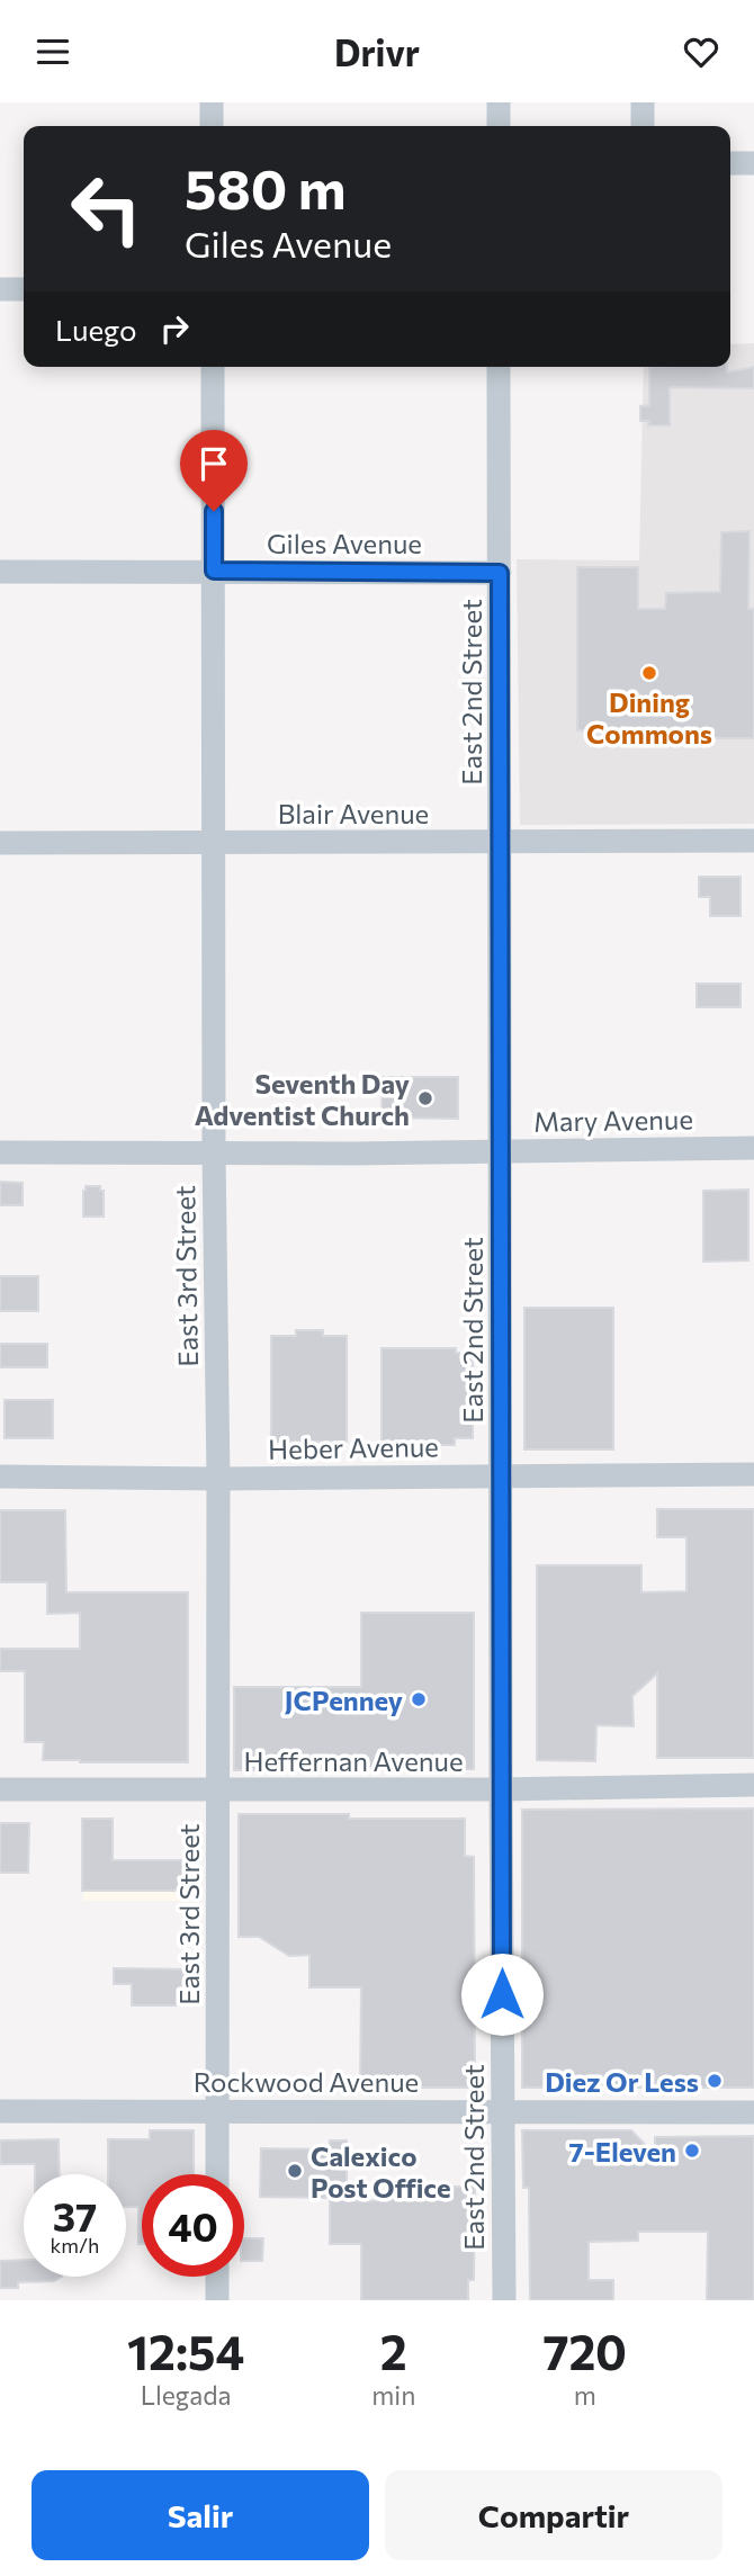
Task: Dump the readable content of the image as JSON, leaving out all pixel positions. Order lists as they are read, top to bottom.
{
  "streets": {
    "street": [
      "Giles Avenue",
      "East 2nd Street",
      "Blair Avenue",
      "Mary Avenue",
      "East 3rd Street",
      "Heber Avenue",
      "Heffernan Avenue",
      "Rockwood Avenue"
    ]
  },
  "crossings": [
    ["Giles Avenue", "East 2nd Street"],
    ["Giles Avenue", "East 3rd Street"],
    ["East 2nd Street", "Blair Avenue"],
    ["East 2nd Street", "Mary Avenue"],
    ["East 2nd Street", "Heber Avenue"],
    ["East 2nd Street", "Heffernan Avenue"],
    ["East 2nd Street", "Rockwood Avenue"],
    ["Blair Avenue", "East 3rd Street"],
    ["Mary Avenue", "East 3rd Street"],
    ["East 3rd Street", "Heber Avenue"],
    ["East 3rd Street", "Heffernan Avenue"],
    ["East 3rd Street", "Rockwood Avenue"]
  ],
  "places": [
    "Dining Commons",
    "Seventh Day Adventist Church",
    "JCPenney",
    "Diez Or Less",
    "7-Eleven",
    "Calexico Post Office"
  ],
  "page": {
    "header": "Drivr",
    "turn": ["580 m", "Giles Avenue"],
    "then": "Luego",
    "speed": "37 km/h",
    "limit": "40",
    "eta": [
      "12:54",
      "Llegada",
      "2",
      "min",
      "720",
      "m"
    ],
    "buttons": ["Salir", "Compartir"]
  }
}
